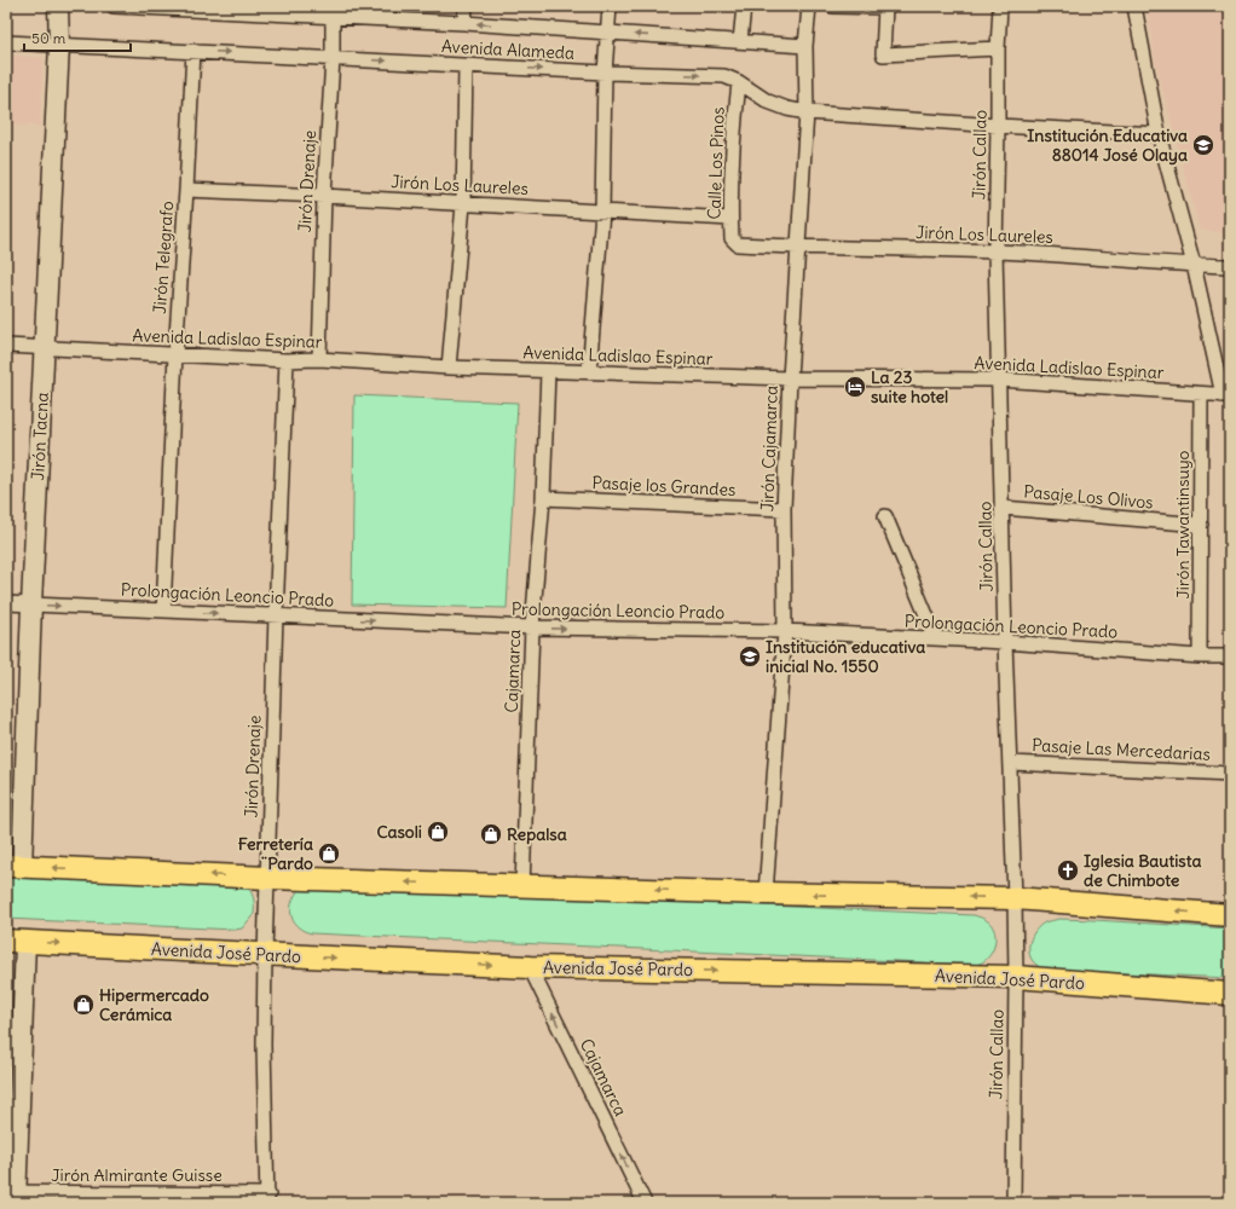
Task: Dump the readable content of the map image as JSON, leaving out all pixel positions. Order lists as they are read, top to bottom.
{
  "streets": {
    "main road": ["Avenida José Pardo"],
    "street": [
      "Avenida Alameda",
      "Jirón Callao",
      "Calle Los Pinos",
      "Jirón Drenaje",
      "Jirón Los Laureles",
      "Jirón Telegrafo",
      "Avenida Ladislao Espinar",
      "Jirón Tacna",
      "Jirón Cajamarca",
      "Pasaje los Grandes",
      "Pasaje Los Olivos",
      "Jirón Tawantinsuyo",
      "Prolongación Leoncio Prado",
      "Cajamarca",
      "Pasaje Las Mercedarias",
      "Jirón Almirante Guisse"
    ]
  },
  "crossings": [
    ["Avenida Alameda", "Jirón Callao"],
    ["Avenida Alameda", "Calle Los Pinos"],
    ["Avenida Alameda", "Jirón Drenaje"],
    ["Avenida Alameda", "Jirón Telegrafo"],
    ["Avenida Alameda", "Jirón Tacna"],
    ["Avenida Alameda", "Jirón Cajamarca"],
    ["Jirón Callao", "Jirón Los Laureles"],
    ["Jirón Callao", "Avenida Ladislao Espinar"],
    ["Jirón Callao", "Pasaje Los Olivos"],
    ["Jirón Callao", "Prolongación Leoncio Prado"],
    ["Jirón Callao", "Pasaje Las Mercedarias"],
    ["Jirón Callao", "Avenida José Pardo"],
    ["Calle Los Pinos", "Jirón Los Laureles"],
    ["Jirón Drenaje", "Jirón Los Laureles"],
    ["Jirón Drenaje", "Avenida Ladislao Espinar"],
    ["Jirón Drenaje", "Prolongación Leoncio Prado"],
    ["Jirón Drenaje", "Avenida José Pardo"],
    ["Jirón Drenaje", "Jirón Almirante Guisse"],
    ["Jirón Los Laureles", "Jirón Telegrafo"],
    ["Jirón Los Laureles", "Jirón Cajamarca"],
    ["Jirón Telegrafo", "Avenida Ladislao Espinar"],
    ["Jirón Telegrafo", "Prolongación Leoncio Prado"],
    ["Avenida Ladislao Espinar", "Jirón Tacna"],
    ["Avenida Ladislao Espinar", "Jirón Cajamarca"],
    ["Avenida Ladislao Espinar", "Jirón Tawantinsuyo"],
    ["Avenida Ladislao Espinar", "Cajamarca"],
    ["Jirón Tacna", "Prolongación Leoncio Prado"],
    ["Jirón Cajamarca", "Pasaje los Grandes"],
    ["Jirón Cajamarca", "Prolongación Leoncio Prado"],
    ["Pasaje los Grandes", "Cajamarca"],
    ["Pasaje Los Olivos", "Jirón Tawantinsuyo"],
    ["Jirón Tawantinsuyo", "Prolongación Leoncio Prado"],
    ["Prolongación Leoncio Prado", "Cajamarca"],
    ["Cajamarca", "Avenida José Pardo"]
  ],
  "one_way": ["Prolongación Leoncio Prado"],
  "places": {
    "school or university": ["Institución Educativa 88014 José Olaya", "Institución educativa inicial No. 1550"],
    "hotel": ["La 23 suite hotel"],
    "shop": [
      "Casoli",
      "Repalsa",
      "Ferretería ¨Pardo",
      "Hipermercado Cerámica"
    ],
    "church": ["Iglesia Bautista de Chimbote"]
  },
  "scale_bar": "50 m"
}
